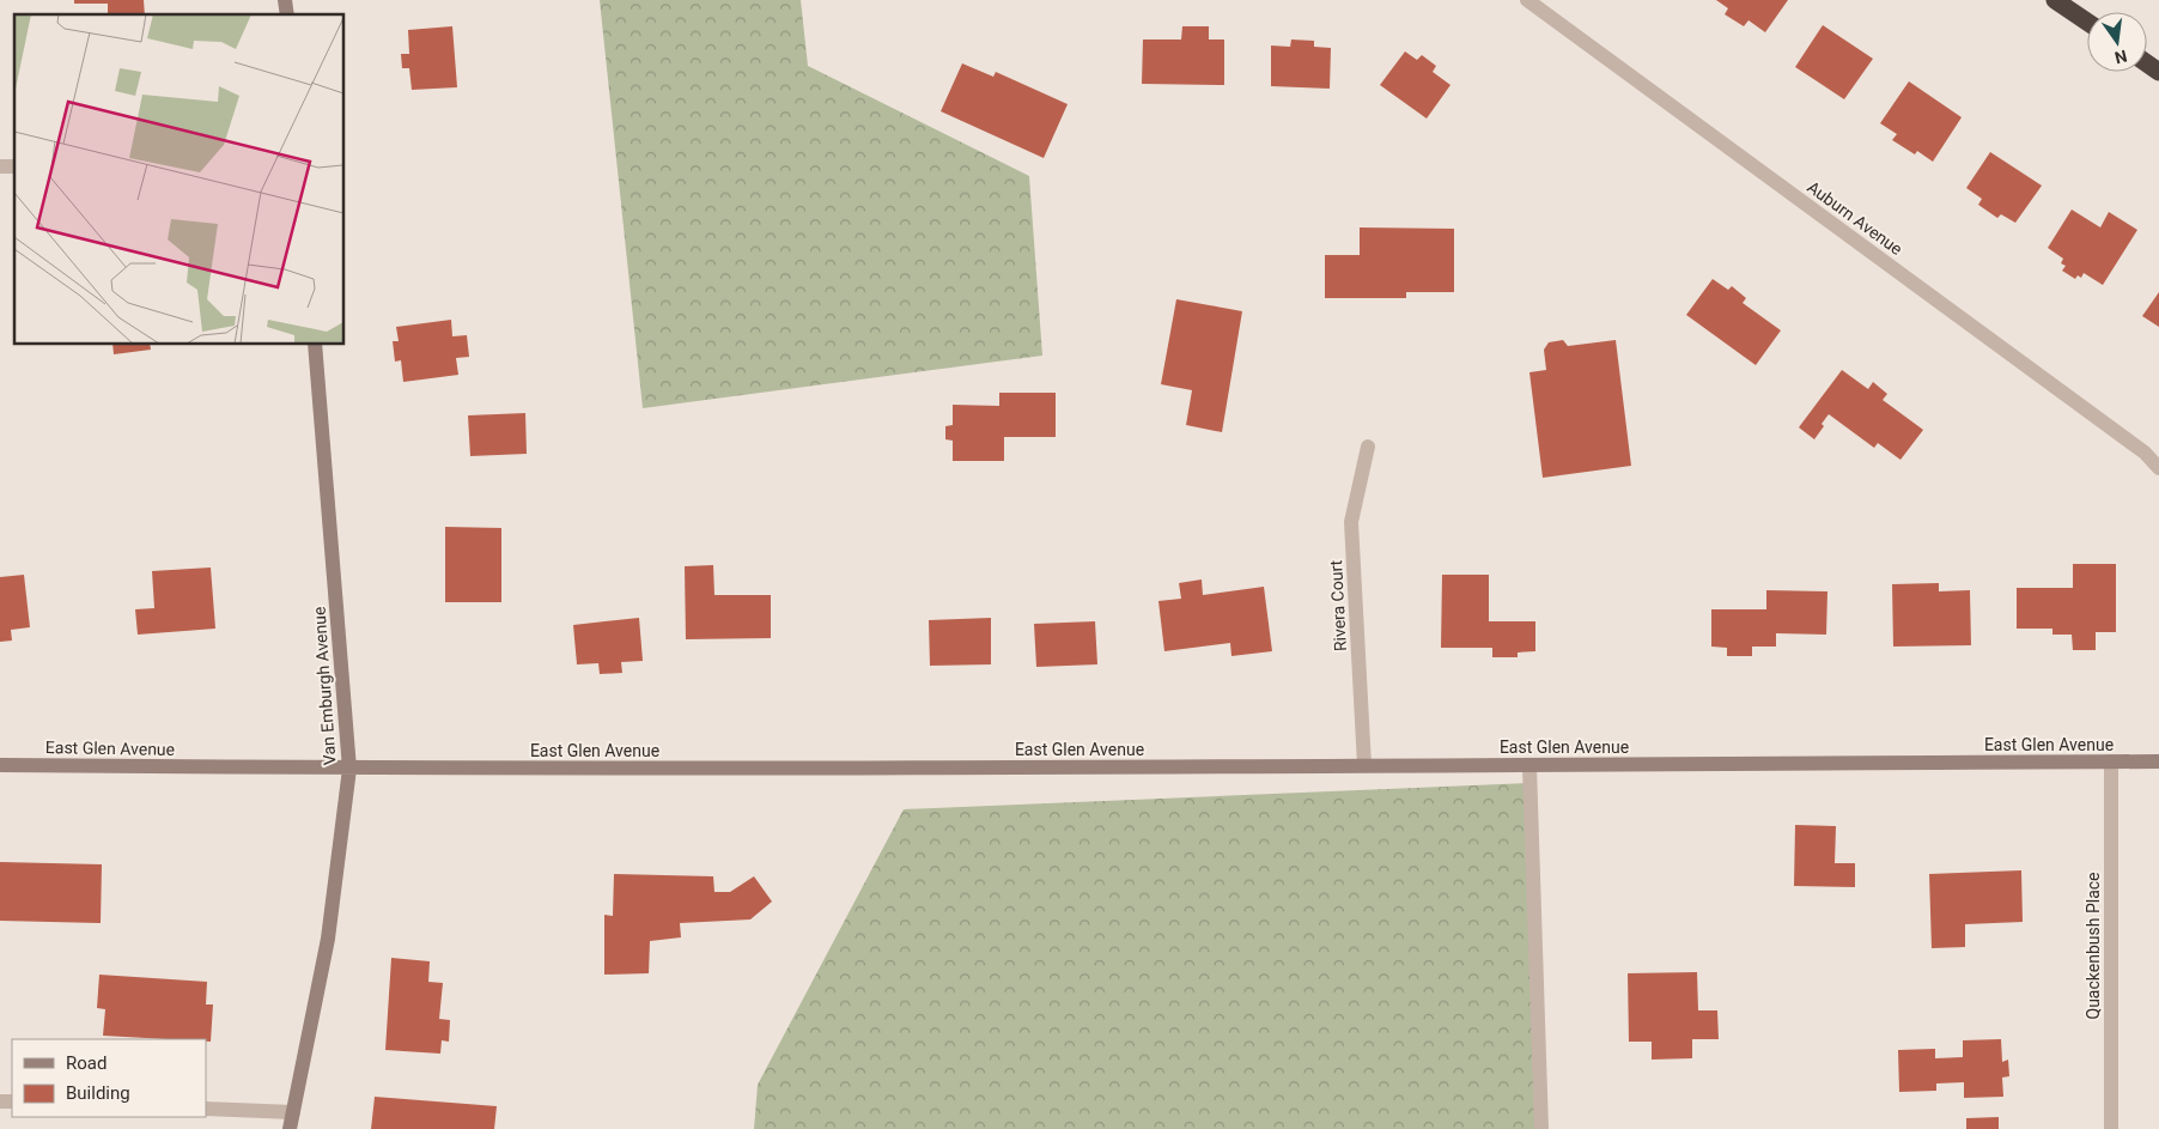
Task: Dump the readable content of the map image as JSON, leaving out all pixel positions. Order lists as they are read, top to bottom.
{
  "streets": {
    "street": [
      "Auburn Avenue",
      "Rivera Court",
      "Van Emburgh Avenue",
      "East Glen Avenue",
      "Quackenbush Place"
    ]
  },
  "crossings": [
    ["Rivera Court", "East Glen Avenue"],
    ["Van Emburgh Avenue", "East Glen Avenue"],
    ["East Glen Avenue", "Quackenbush Place"]
  ],
  "legend": ["Road", "Building"],
  "north": "bottom"
}
